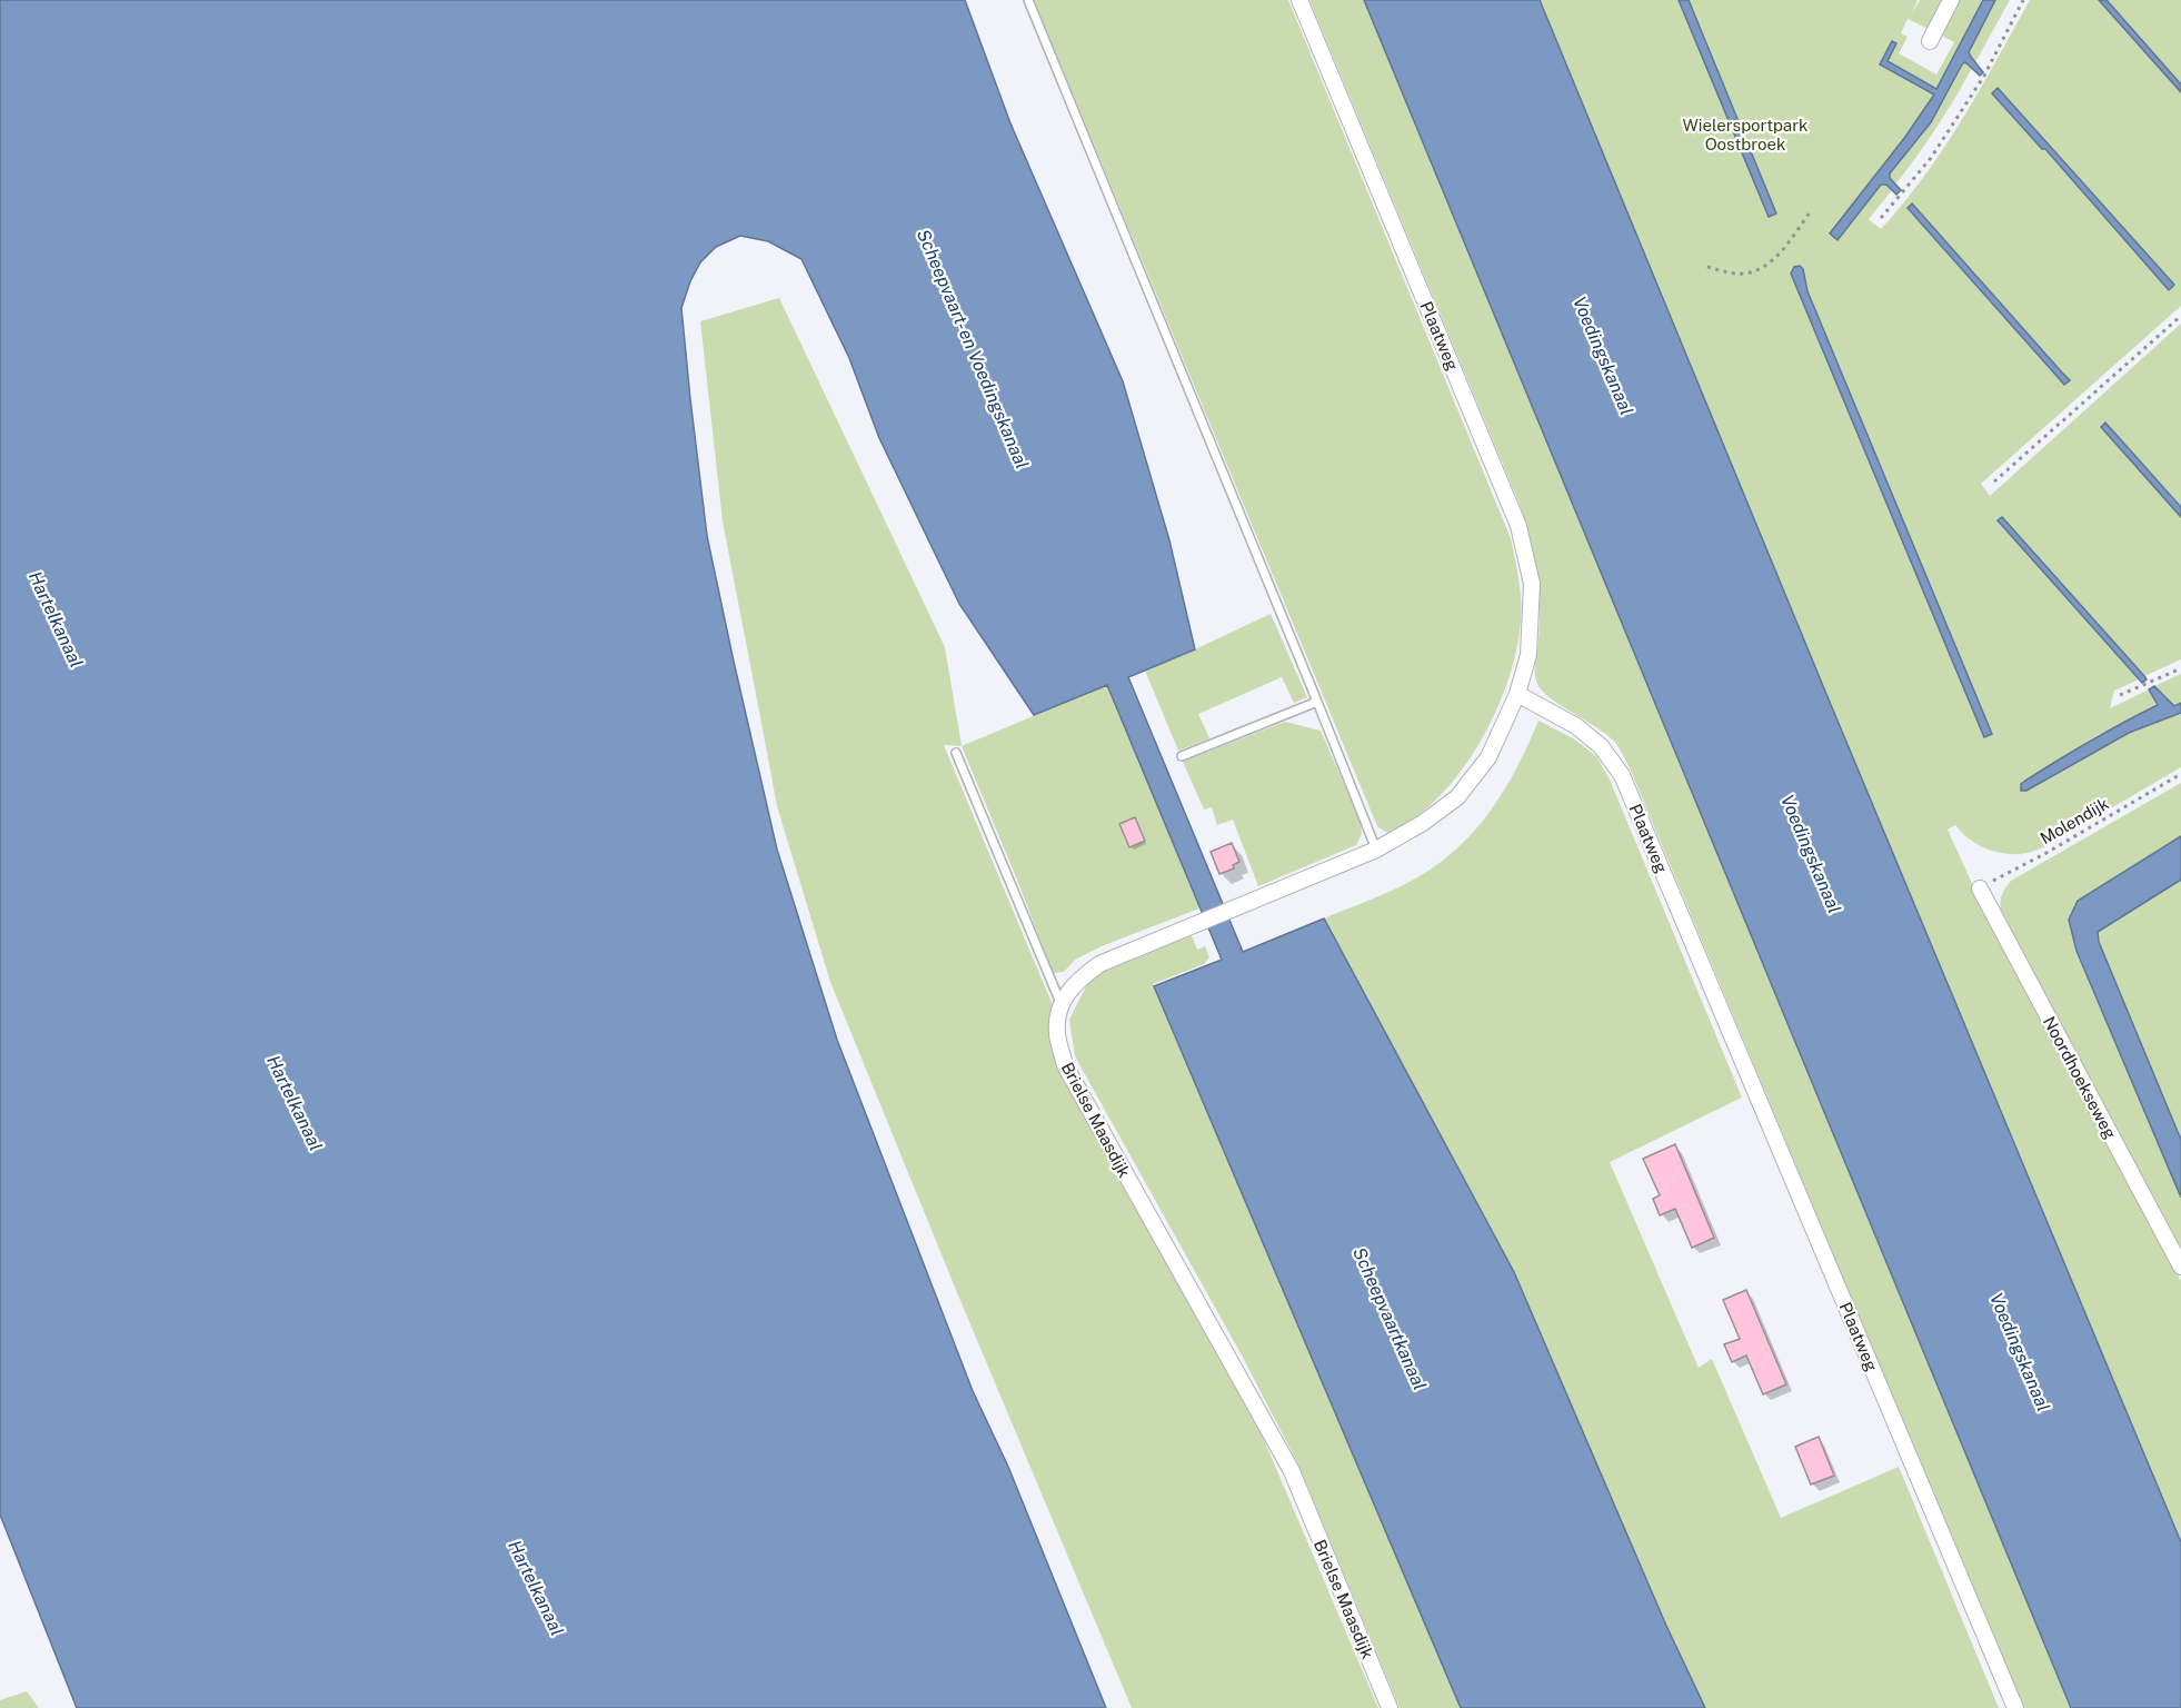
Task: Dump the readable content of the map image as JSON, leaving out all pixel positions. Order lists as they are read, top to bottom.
{
  "streets": {
    "street": ["Plaatweg", "Noordhoekseweg", "Brielse Maasdijk"],
    "path": ["Molendijk"]
  },
  "crossings": [
    ["Molendijk", "Noordhoekseweg"]
  ],
  "water": [
    "Scheepvaart- en Voedingskanaal",
    "Voedingskanaal",
    "Hartelkanaal",
    "Scheepvaartkanaal"
  ],
  "parks": ["Wielersportpark Oostbroek"]
}
